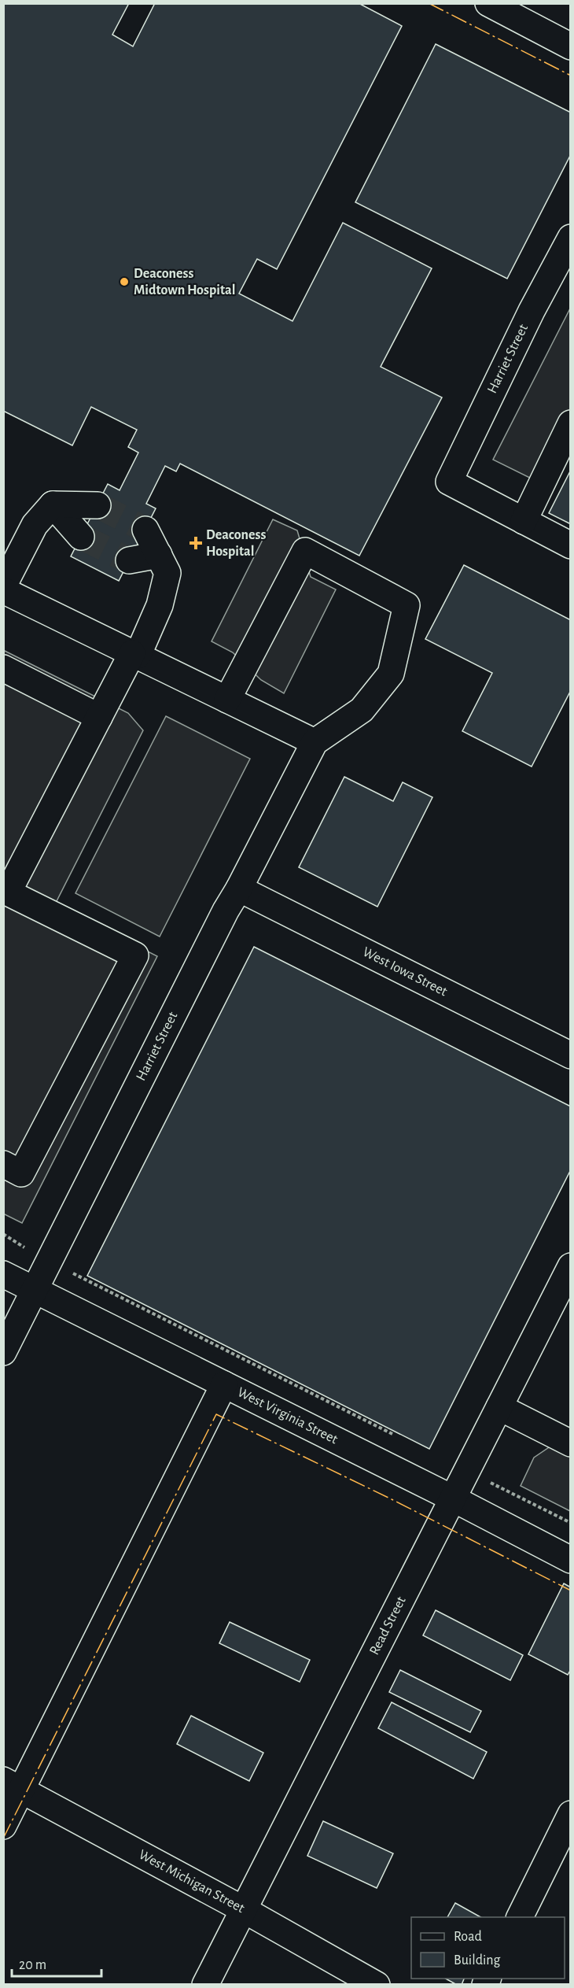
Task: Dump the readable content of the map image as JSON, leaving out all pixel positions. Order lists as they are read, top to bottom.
{
  "streets": {
    "street": [
      "Harriet Street",
      "West Iowa Street",
      "West Virginia Street",
      "Read Street",
      "West Michigan Street"
    ]
  },
  "crossings": [
    ["Harriet Street", "West Iowa Street"],
    ["Harriet Street", "West Virginia Street"],
    ["West Virginia Street", "Read Street"],
    ["Read Street", "West Michigan Street"]
  ],
  "places": {
    "other": ["Deaconess Midtown Hospital"],
    "health": ["Deaconess Hospital"]
  },
  "legend": ["Road", "Building"],
  "scale_bar": "20 m"
}
